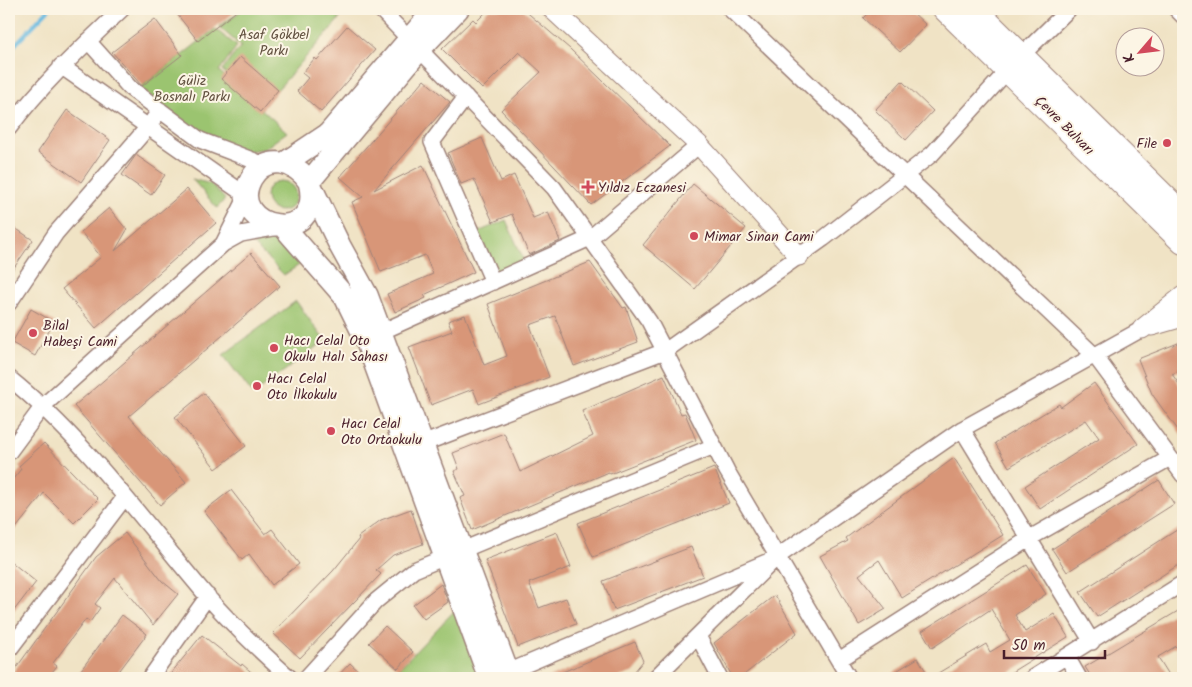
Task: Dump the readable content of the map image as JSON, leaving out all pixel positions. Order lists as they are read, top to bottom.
{
  "streets": {
    "main road": ["Çevre Bulvarı"]
  },
  "parks": ["Asaf Gökbel Parkı", "Güliz Bosnalı Parkı"],
  "places": {
    "other": [
      "File",
      "Mimar Sinan Cami",
      "Bilal Habeşi Cami",
      "Hacı Celal Oto Okulu Halı Sahası",
      "Hacı Celal Oto İlkokulu",
      "Hacı Celal Oto Ortaokulu"
    ],
    "health": ["Yıldız Eczanesi"]
  },
  "scale_bar": "50 m",
  "north": "bottom left"
}
